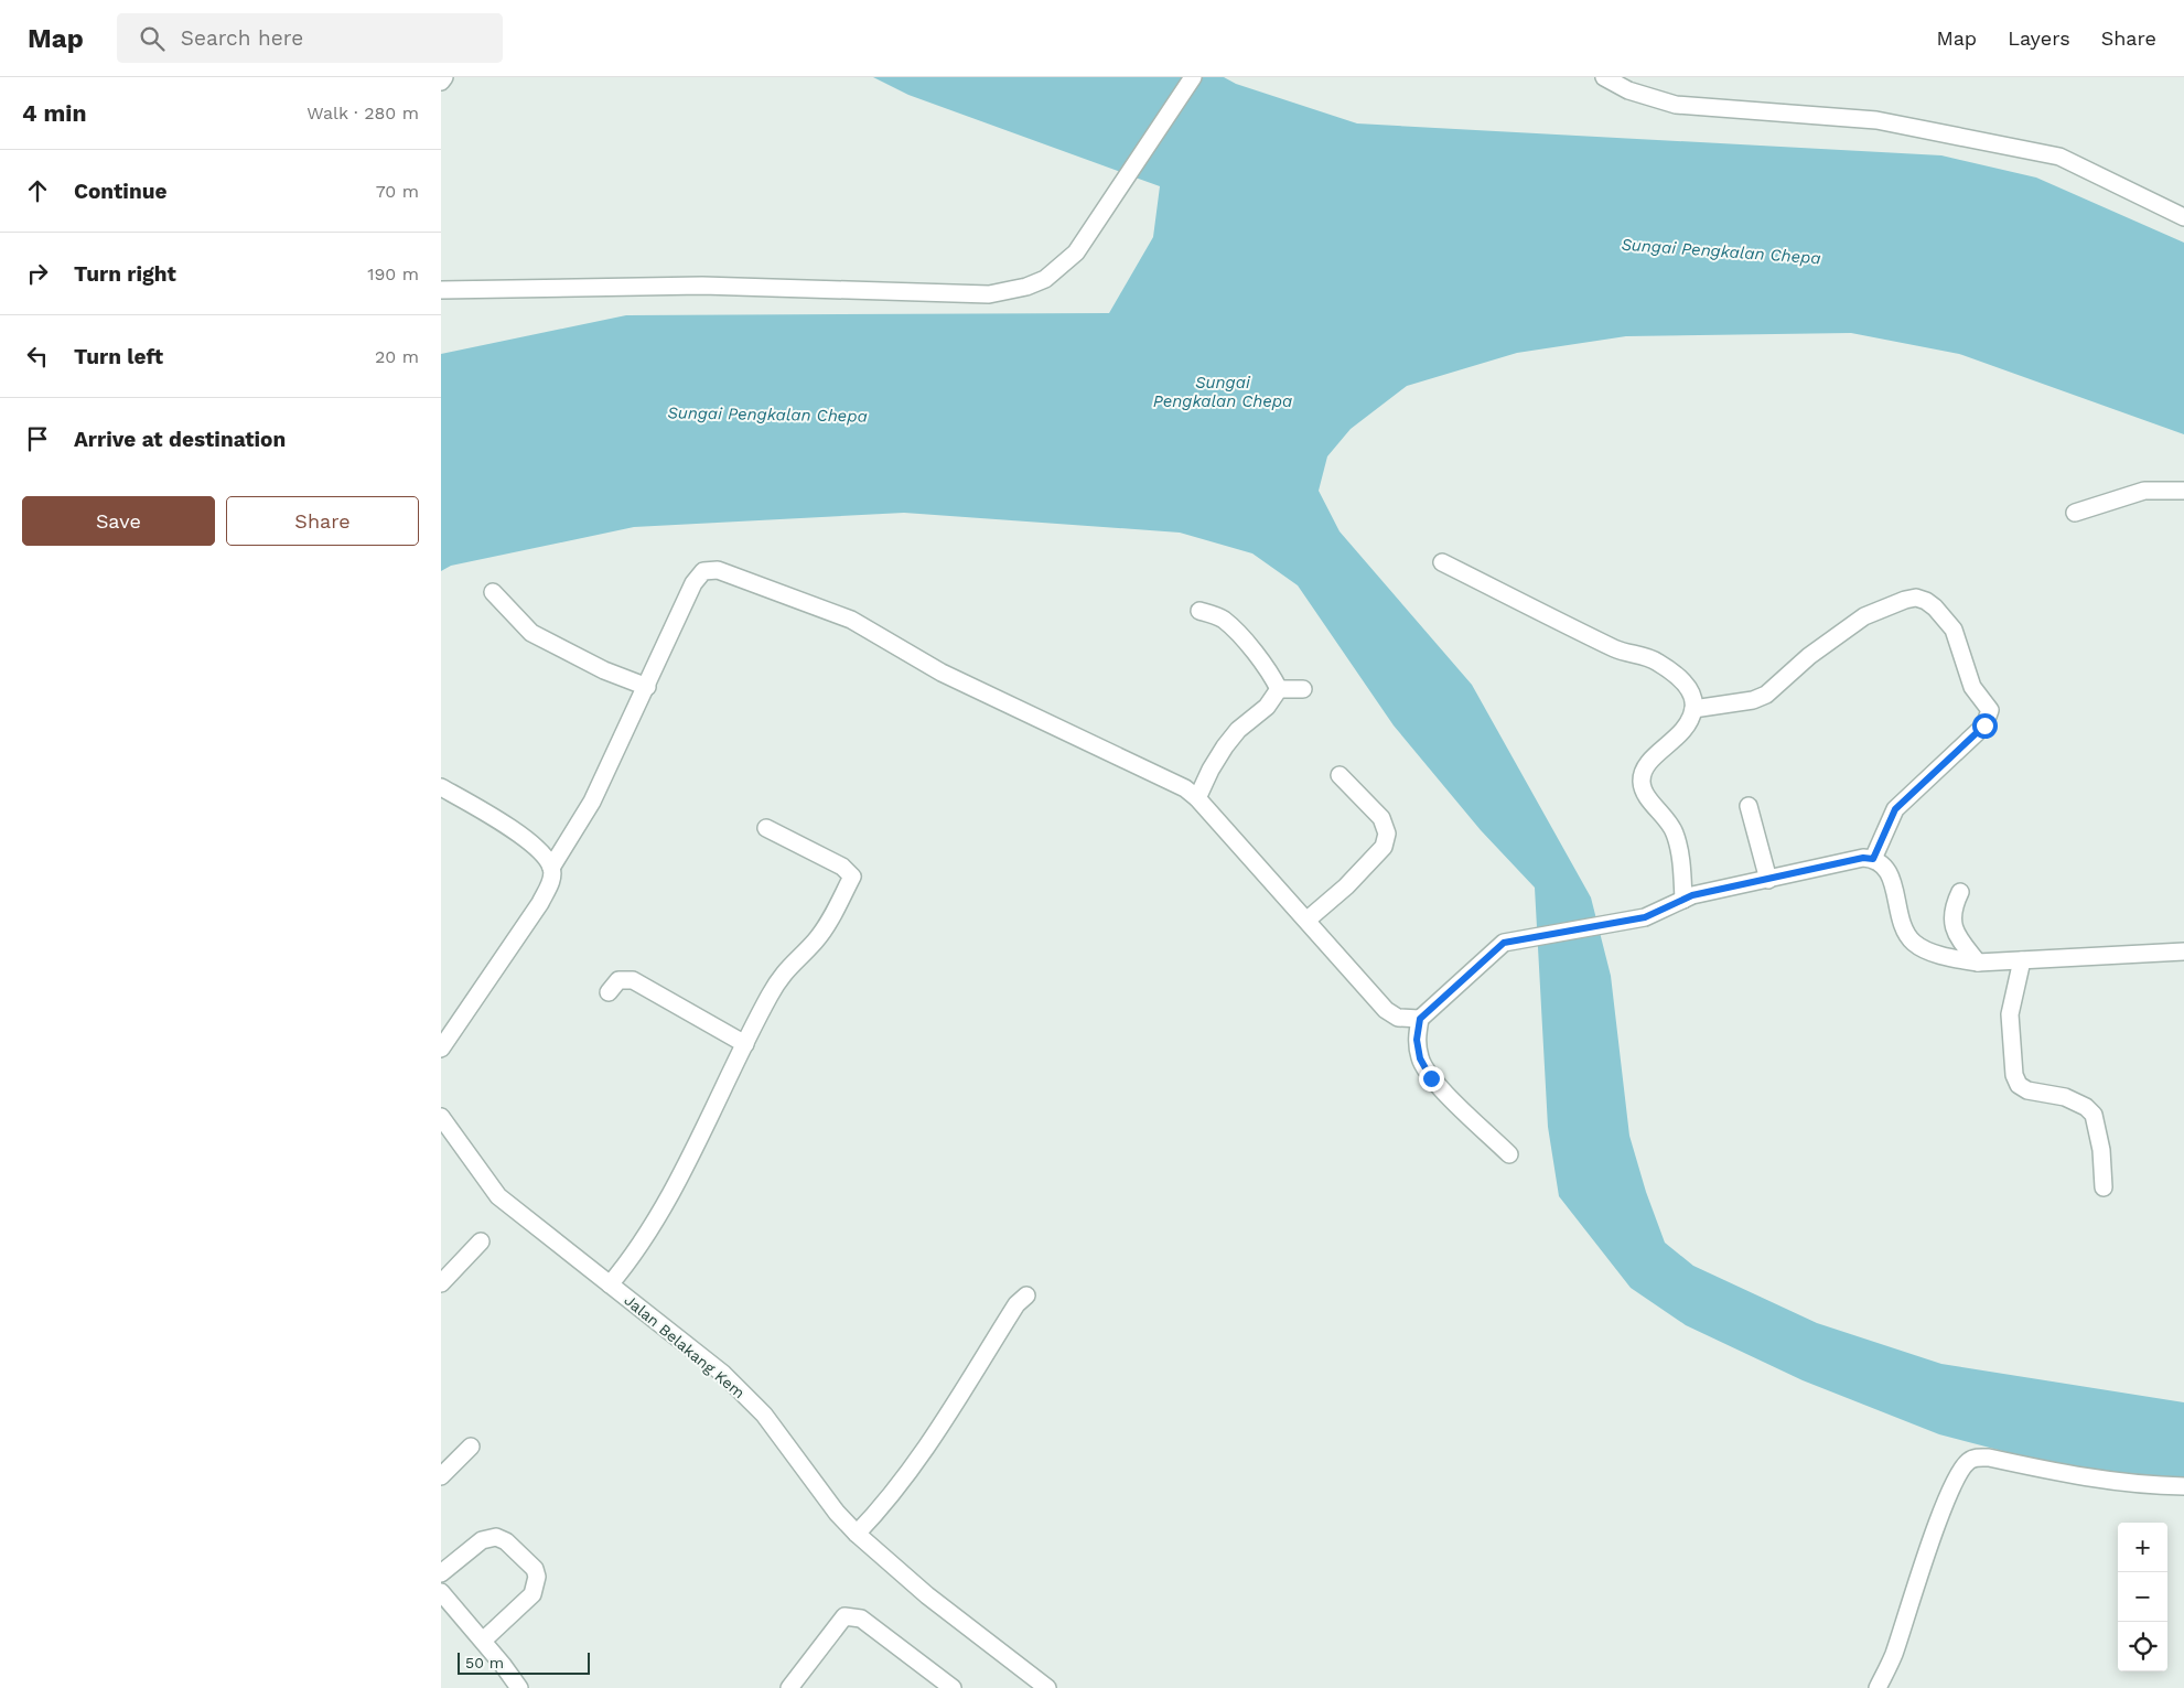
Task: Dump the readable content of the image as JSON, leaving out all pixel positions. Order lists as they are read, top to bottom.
{
  "streets": {
    "street": ["Jalan Belakang Kem"]
  },
  "water": ["Sungai Pengkalan Chepa"],
  "scale_bar": "50 m",
  "page": {
    "header": "Map",
    "search": "Search here",
    "nav": ["Map", "Layers", "Share"],
    "heading": ["4 min", "Walk · 280 m"],
    "list": [
      ["Continue", "70 m"],
      ["Turn right", "190 m"],
      ["Turn left", "20 m"],
      "Arrive at destination"
    ],
    "buttons": ["Save", "Share"],
    "map_buttons": ["+", "−"],
    "scale": "50 m"
  }
}
